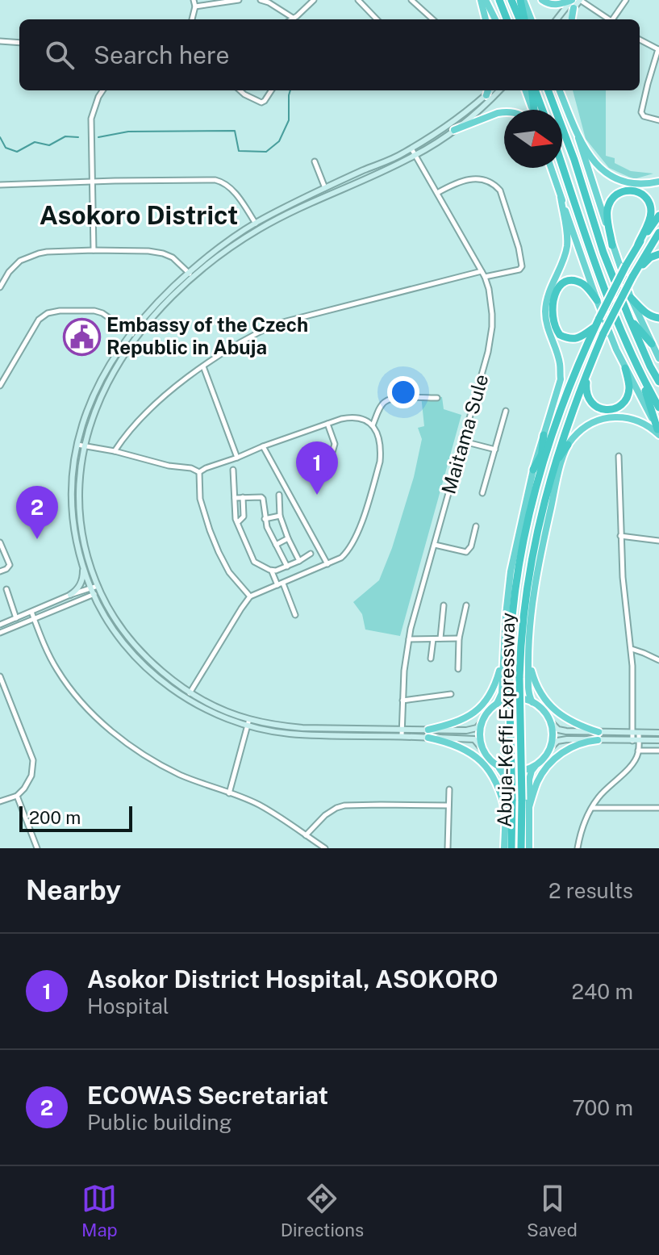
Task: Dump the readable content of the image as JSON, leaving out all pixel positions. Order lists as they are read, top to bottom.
{
  "streets": {
    "highway": ["Abuja-Keffi Expressway"],
    "street": ["Maitama Sule"]
  },
  "districts": ["Asokoro District"],
  "places": {
    "public building": ["Embassy of the Czech Republic in Abuja"]
  },
  "scale_bar": "200 m",
  "north": "right",
  "page": {
    "search": "Search here",
    "pins": ["1", "2"],
    "scale": "200 m",
    "heading": ["Nearby", "2 results"],
    "list": [
      {
        "mark": "1",
        "name": "Asokor District Hospital, ASOKORO",
        "note": "Hospital",
        "value": "240 m"
      },
      {
        "mark": "2",
        "name": "ECOWAS Secretariat",
        "note": "Public building",
        "value": "700 m"
      }
    ],
    "nav": ["Map", "Directions", "Saved"]
  }
}
